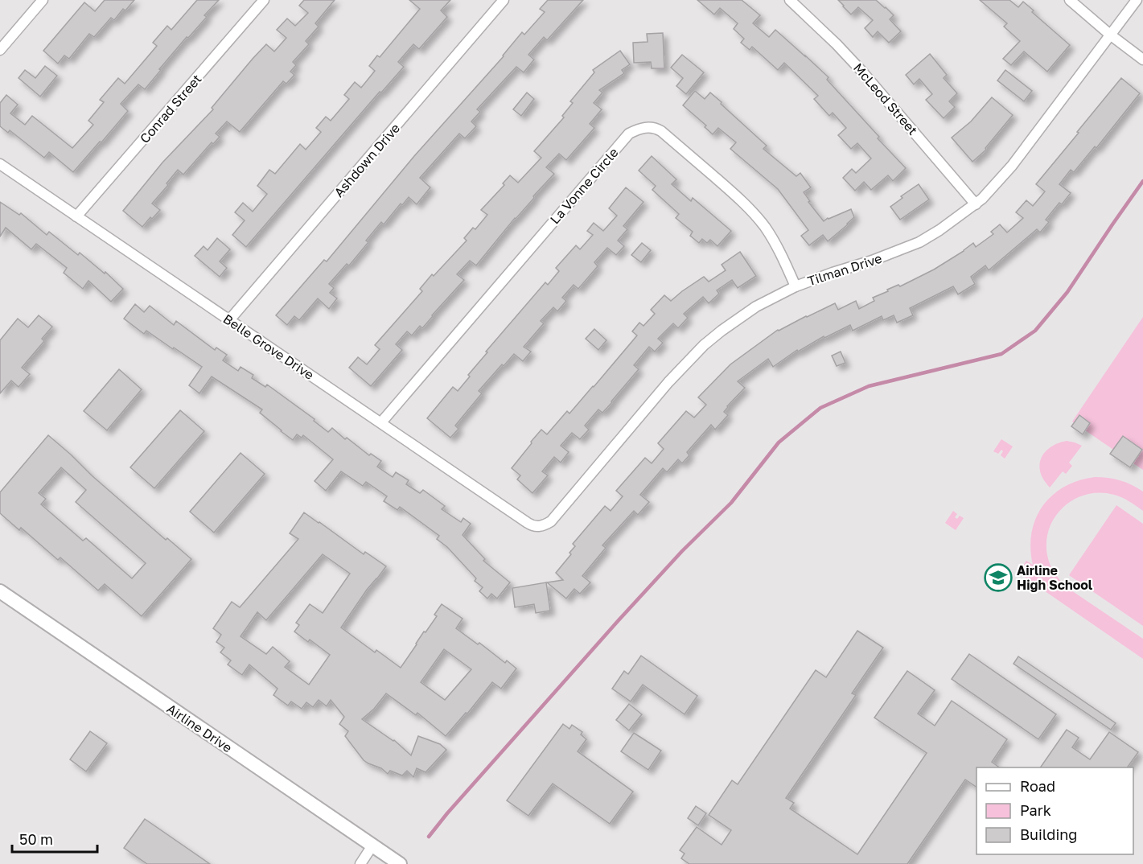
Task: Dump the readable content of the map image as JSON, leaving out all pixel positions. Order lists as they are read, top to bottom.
{
  "streets": {
    "main road": ["Airline Drive"],
    "street": [
      "McLeod Street",
      "Conrad Street",
      "Ashdown Drive",
      "La Vonne Circle",
      "Tilman Drive",
      "Belle Grove Drive"
    ]
  },
  "crossings": [
    ["McLeod Street", "Tilman Drive"],
    ["Conrad Street", "Belle Grove Drive"],
    ["Ashdown Drive", "Belle Grove Drive"],
    ["La Vonne Circle", "Tilman Drive"],
    ["La Vonne Circle", "Belle Grove Drive"],
    ["Tilman Drive", "Belle Grove Drive"]
  ],
  "places": {
    "school or university": ["Airline High School"]
  },
  "legend": ["Road", "Park", "Building"],
  "scale_bar": "50 m"
}
